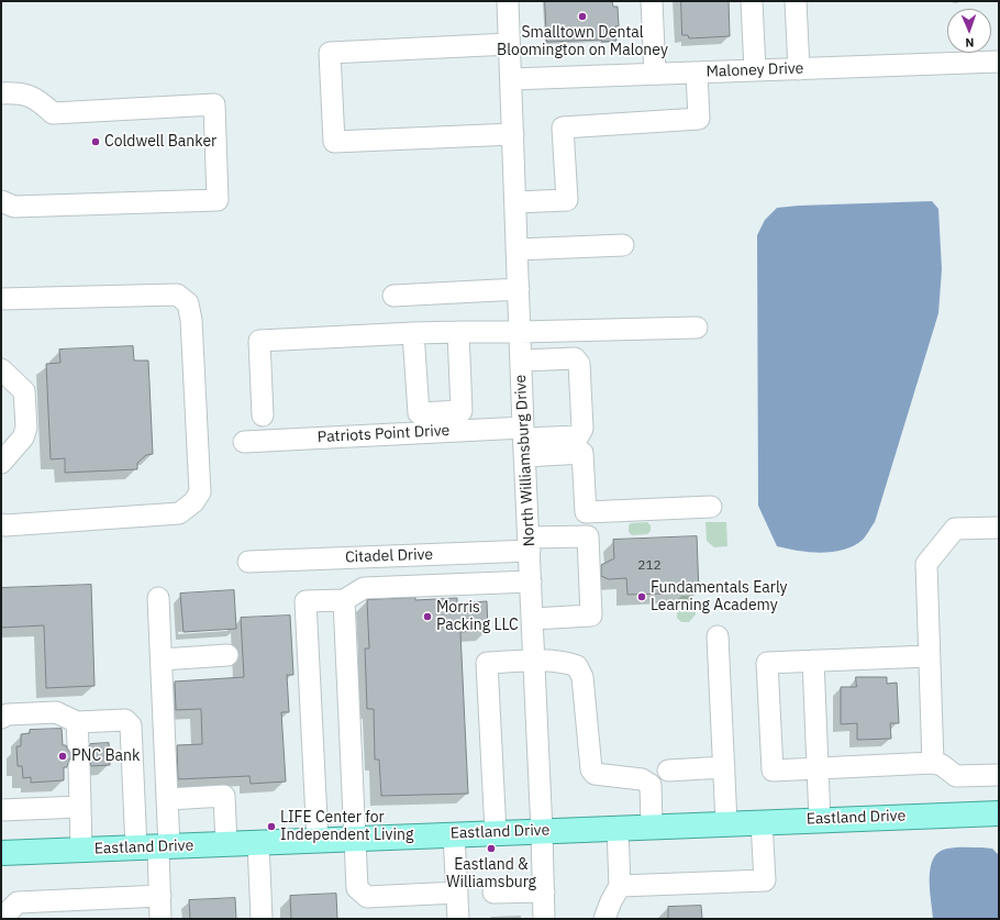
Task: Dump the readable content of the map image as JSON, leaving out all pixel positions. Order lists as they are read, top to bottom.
{
  "streets": {
    "main road": ["Eastland Drive"],
    "street": [
      "Maloney Drive",
      "Patriots Point Drive",
      "North Williamsburg Drive",
      "Citadel Drive"
    ]
  },
  "crossings": [
    ["Maloney Drive", "North Williamsburg Drive"],
    ["Patriots Point Drive", "North Williamsburg Drive"],
    ["North Williamsburg Drive", "Citadel Drive"],
    ["North Williamsburg Drive", "Eastland Drive"]
  ],
  "places": [
    "Smalltown Dental Bloomington on Maloney",
    "Coldwell Banker",
    "Fundamentals Early Learning Academy",
    "Morris Packing LLC",
    "PNC Bank",
    "LIFE Center for Independent Living",
    "Eastland & Williamsburg"
  ],
  "house_numbers": ["212"],
  "north": "bottom"
}
